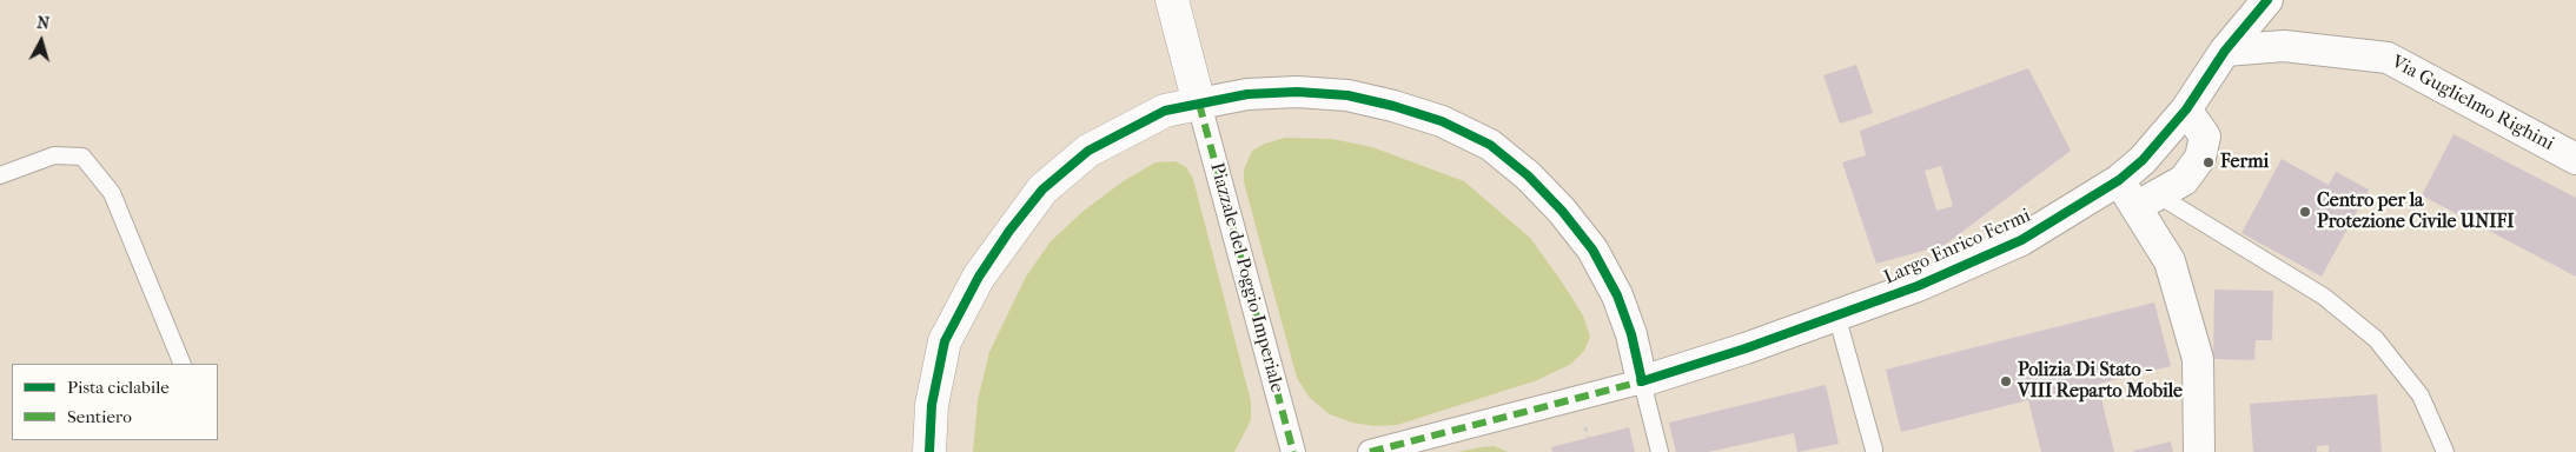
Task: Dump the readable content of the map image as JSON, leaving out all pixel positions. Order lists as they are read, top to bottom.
{
  "streets": {
    "street": ["Via Guglielmo Righini", "Largo Enrico Fermi", "Piazzale del Poggio Imperiale"]
  },
  "crossings": [
    ["Via Guglielmo Righini", "Largo Enrico Fermi"]
  ],
  "places": ["Fermi", "Centro per la Protezione Civile UNIFI", "Polizia Di Stato - VIII Reparto Mobile"],
  "legend": ["Pista ciclabile", "Sentiero"],
  "north": "top"
}
